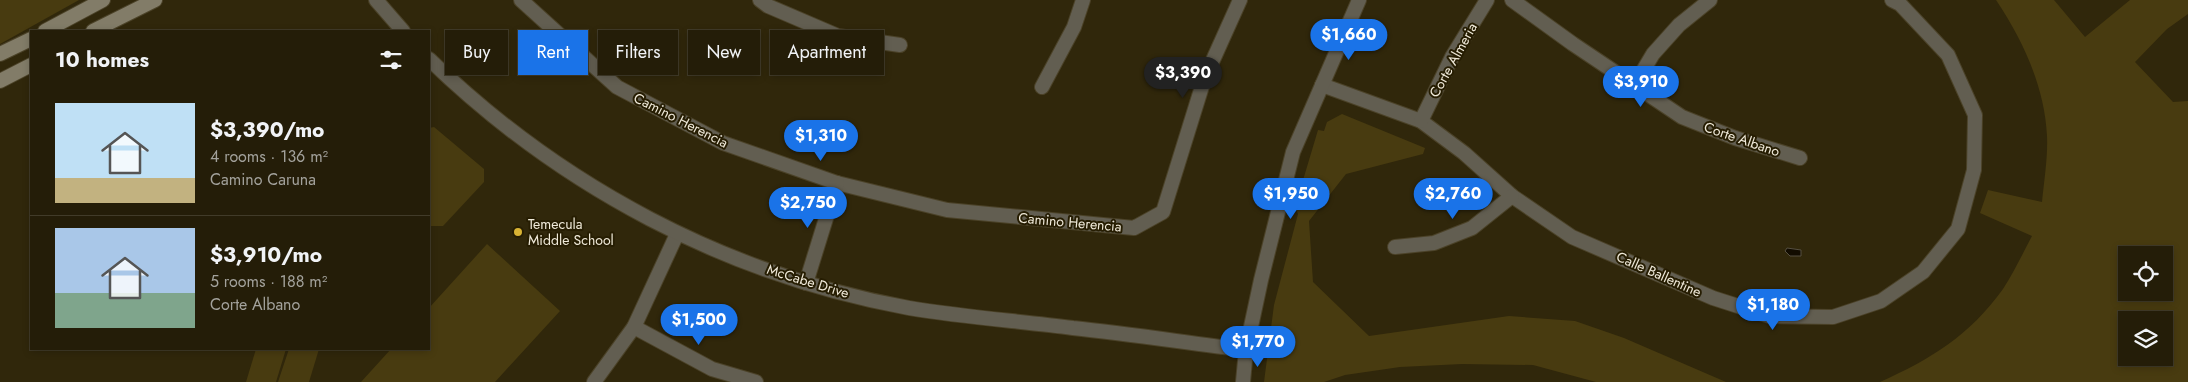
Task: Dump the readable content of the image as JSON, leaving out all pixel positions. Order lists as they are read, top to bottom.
{
  "streets": {
    "street": [
      "Corte Almeria",
      "Camino Herencia",
      "Corte Albano",
      "Calle Ballentine",
      "McCabe Drive"
    ]
  },
  "crossings": [
    ["Corte Almeria", "Calle Ballentine"]
  ],
  "places": ["Temecula Middle School"],
  "page": {
    "price": [
      "$1,660",
      "$3,390",
      "$3,910",
      "$1,310",
      "$1,950",
      "$2,760",
      "$2,750",
      "$1,180",
      "$1,500",
      "$1,770"
    ],
    "chip": [
      "Buy",
      "Rent",
      "Filters",
      "New",
      "Apartment"
    ],
    "heading": "10 homes",
    "list": [
      {
        "name": "$3,390/mo",
        "note": "4 rooms · 136 m² · Camino Caruna"
      },
      {
        "name": "$3,910/mo",
        "note": "5 rooms · 188 m² · Corte Albano"
      }
    ]
  }
}
